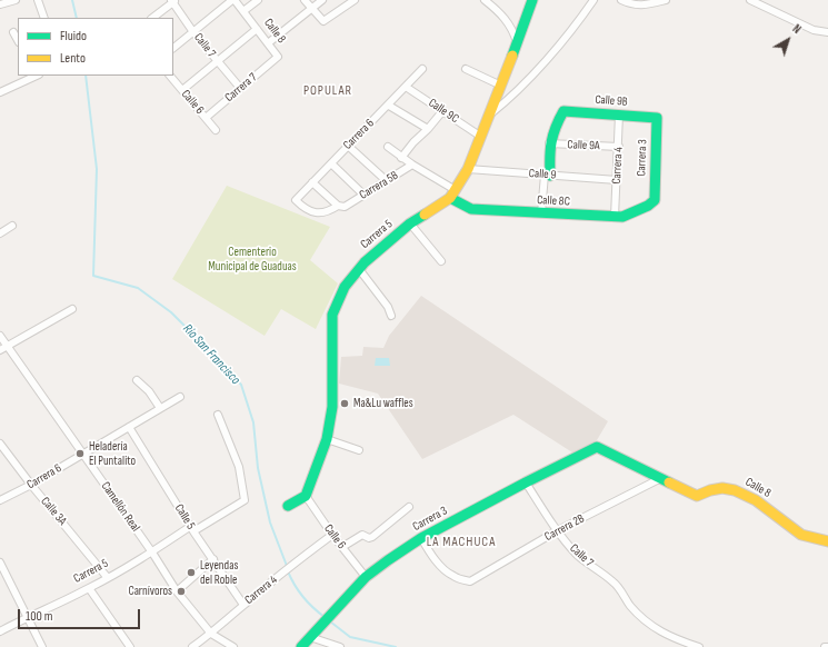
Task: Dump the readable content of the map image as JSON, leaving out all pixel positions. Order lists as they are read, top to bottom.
{
  "streets": {
    "street": [
      "Calle 8",
      "Calle 7",
      "Carrera 7",
      "Calle 9B",
      "Calle 6",
      "Calle 9C",
      "Carrera 6",
      "Calle 9A",
      "Carrera 3",
      "Carrera 4",
      "Calle 9",
      "Carrera 5B",
      "Calle 8C",
      "Carrera 5",
      "Camellón Real",
      "Calle 3A",
      "Calle 5",
      "Carrera 2B"
    ]
  },
  "crossings": [
    ["Calle 8", "Carrera 7"],
    ["Calle 8", "Carrera 3"],
    ["Calle 8", "Carrera 2B"],
    ["Calle 7", "Carrera 7"],
    ["Calle 7", "Carrera 3"],
    ["Calle 7", "Carrera 2B"],
    ["Carrera 7", "Calle 6"],
    ["Calle 9B", "Calle 9A"],
    ["Calle 9B", "Carrera 3"],
    ["Calle 9B", "Carrera 4"],
    ["Calle 6", "Carrera 3"],
    ["Calle 6", "Carrera 4"],
    ["Calle 6", "Carrera 5"],
    ["Calle 9C", "Carrera 6"],
    ["Calle 9C", "Carrera 5B"],
    ["Calle 9C", "Carrera 5"],
    ["Carrera 6", "Carrera 5B"],
    ["Carrera 6", "Camellón Real"],
    ["Carrera 6", "Calle 3A"],
    ["Carrera 6", "Calle 5"],
    ["Calle 9A", "Carrera 4"],
    ["Carrera 3", "Calle 8C"],
    ["Carrera 3", "Carrera 2B"],
    ["Carrera 4", "Calle 9"],
    ["Carrera 4", "Calle 8C"],
    ["Carrera 4", "Camellón Real"],
    ["Carrera 4", "Calle 5"],
    ["Calle 9", "Carrera 5"],
    ["Calle 8C", "Carrera 5"],
    ["Carrera 5", "Camellón Real"],
    ["Carrera 5", "Calle 3A"],
    ["Carrera 5", "Calle 5"]
  ],
  "districts": ["POPULAR", "LA MACHUCA"],
  "water": ["Río San Francisco"],
  "parks": ["Cementerio Municipal de Guaduas"],
  "places": [
    "Ma&Lu waffles",
    "Heladería El Puntalito",
    "Leyendas del Roble",
    "Carnívoros"
  ],
  "legend": ["Fluido", "Lento"],
  "scale_bar": "100 m",
  "north": "top right"
}
